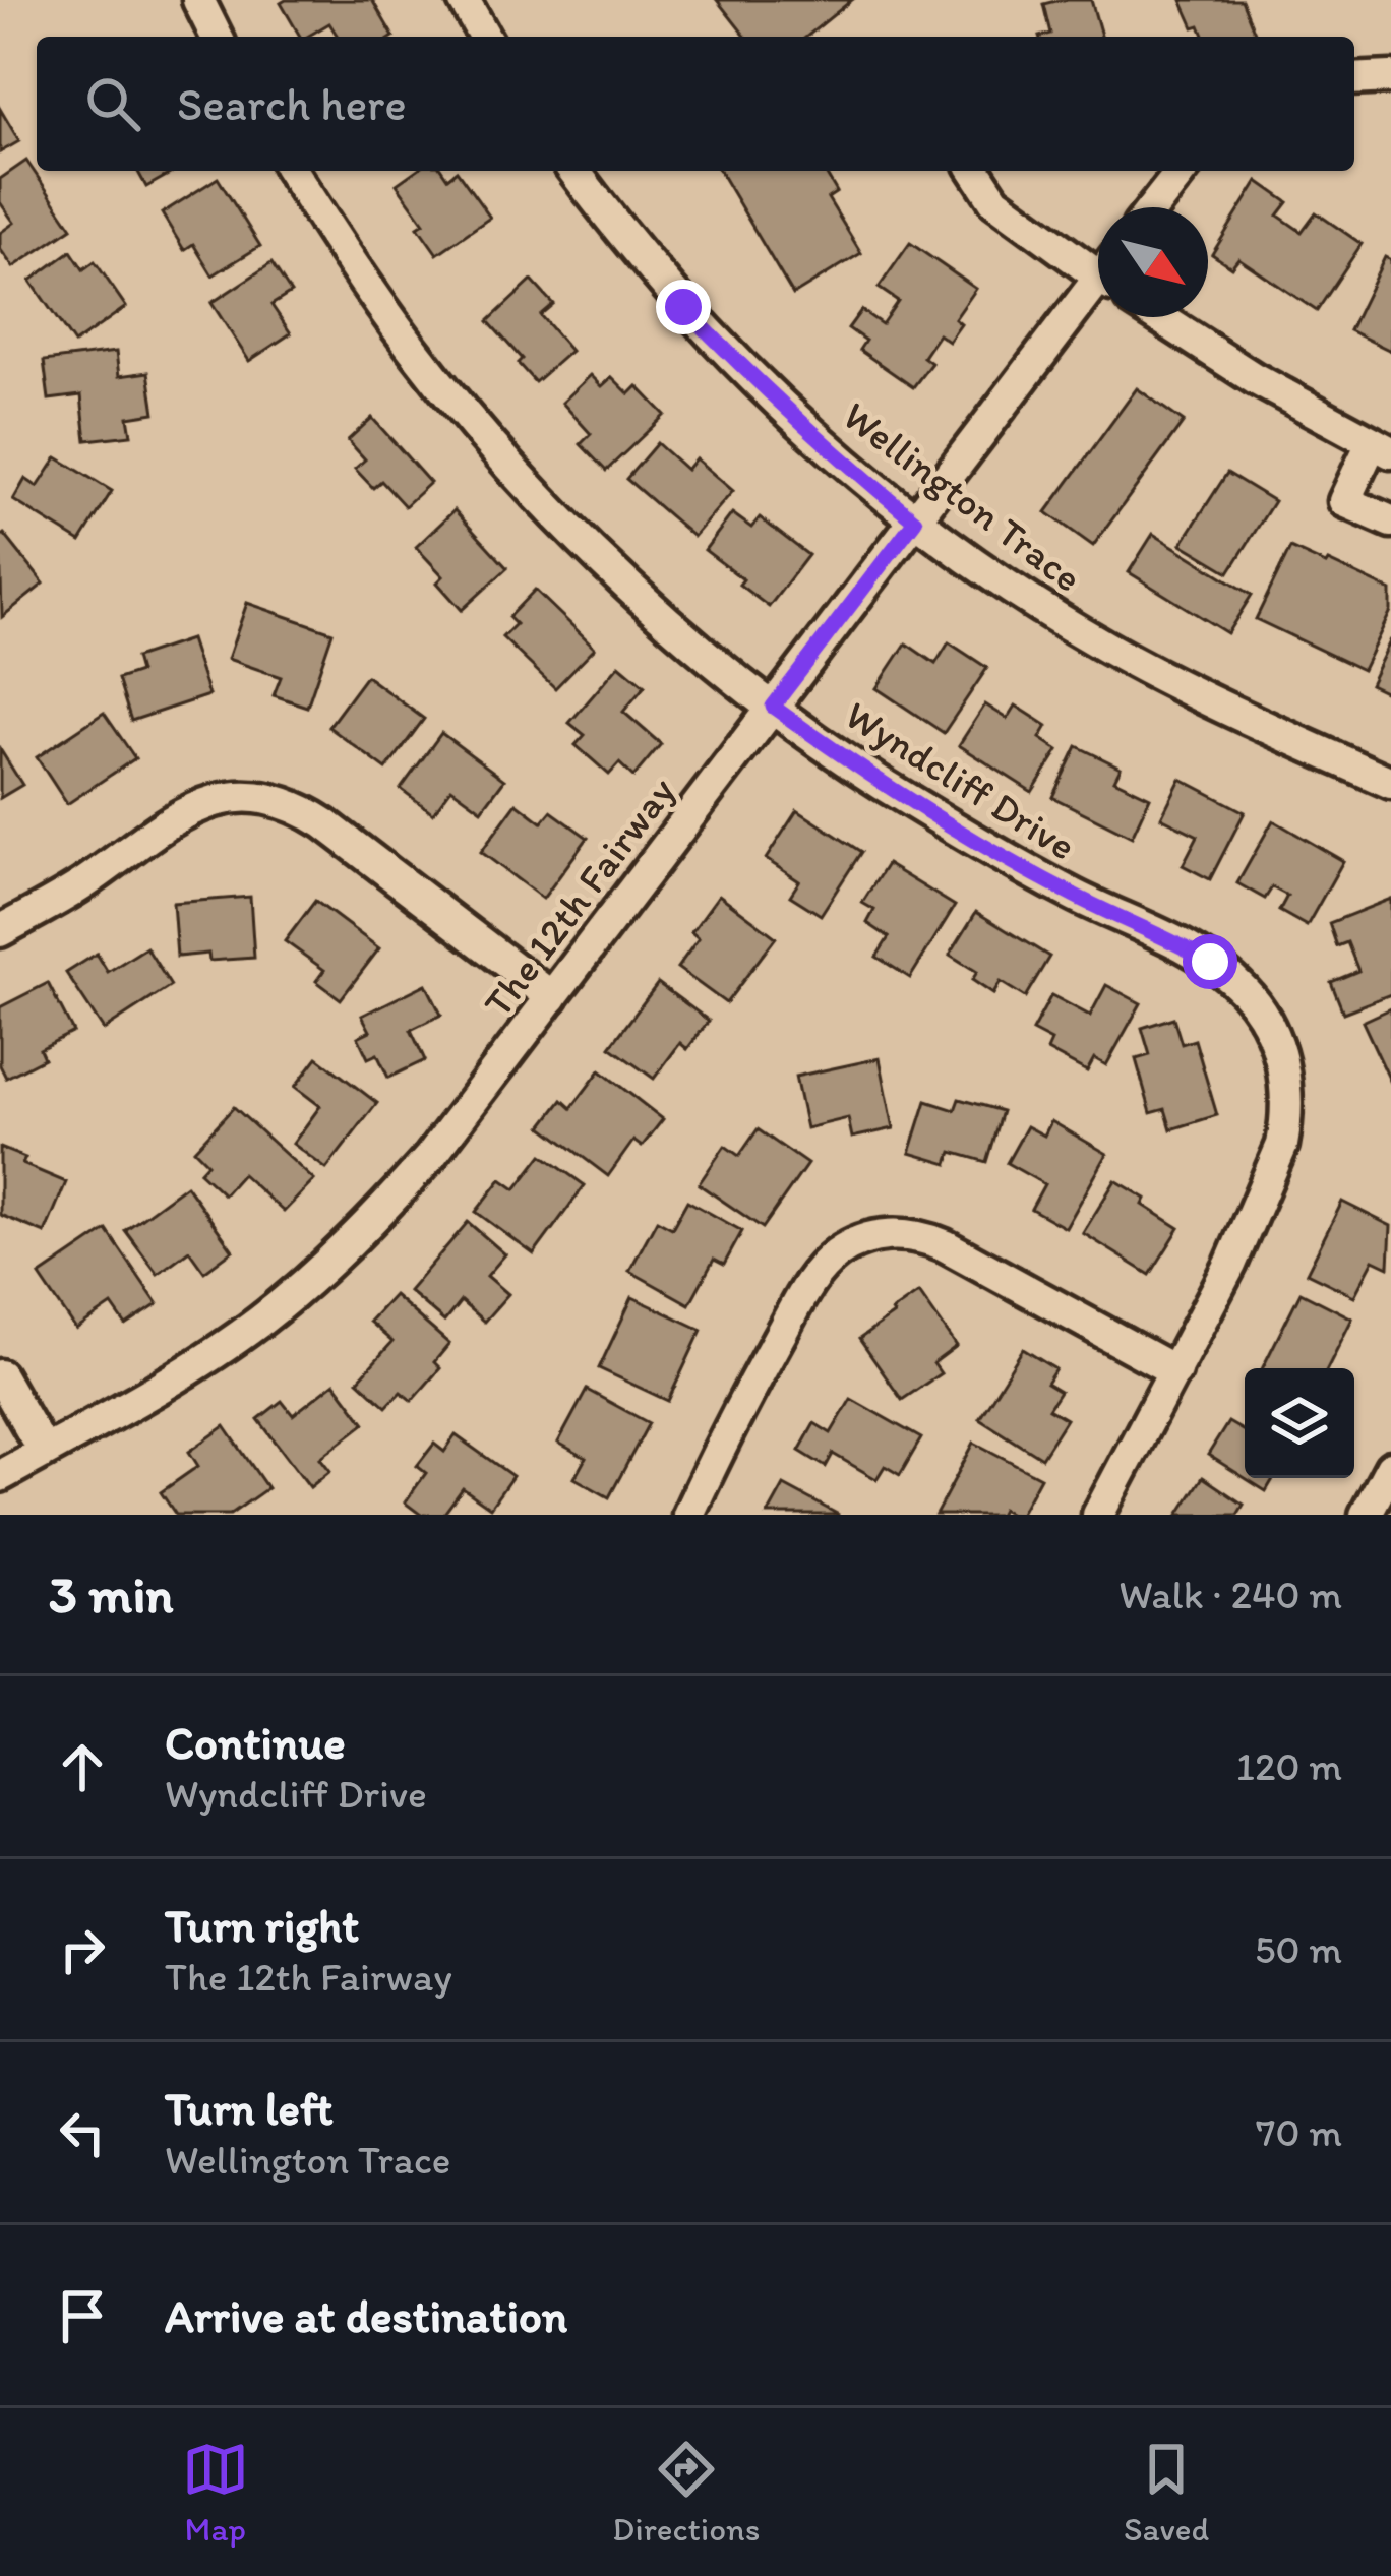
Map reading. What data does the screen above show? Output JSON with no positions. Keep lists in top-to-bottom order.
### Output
{
  "streets": {
    "street": ["Wellington Trace", "Wyndcliff Drive", "The 12th Fairway"]
  },
  "crossings": [
    ["Wellington Trace", "The 12th Fairway"],
    ["Wyndcliff Drive", "The 12th Fairway"]
  ],
  "north": "bottom right",
  "page": {
    "search": "Search here",
    "heading": ["3 min", "Walk · 240 m"],
    "list": [
      ["Continue", "Wyndcliff Drive", "120 m"],
      ["Turn right", "The 12th Fairway", "50 m"],
      ["Turn left", "Wellington Trace", "70 m"],
      "Arrive at destination"
    ],
    "nav": ["Map", "Directions", "Saved"]
  }
}
